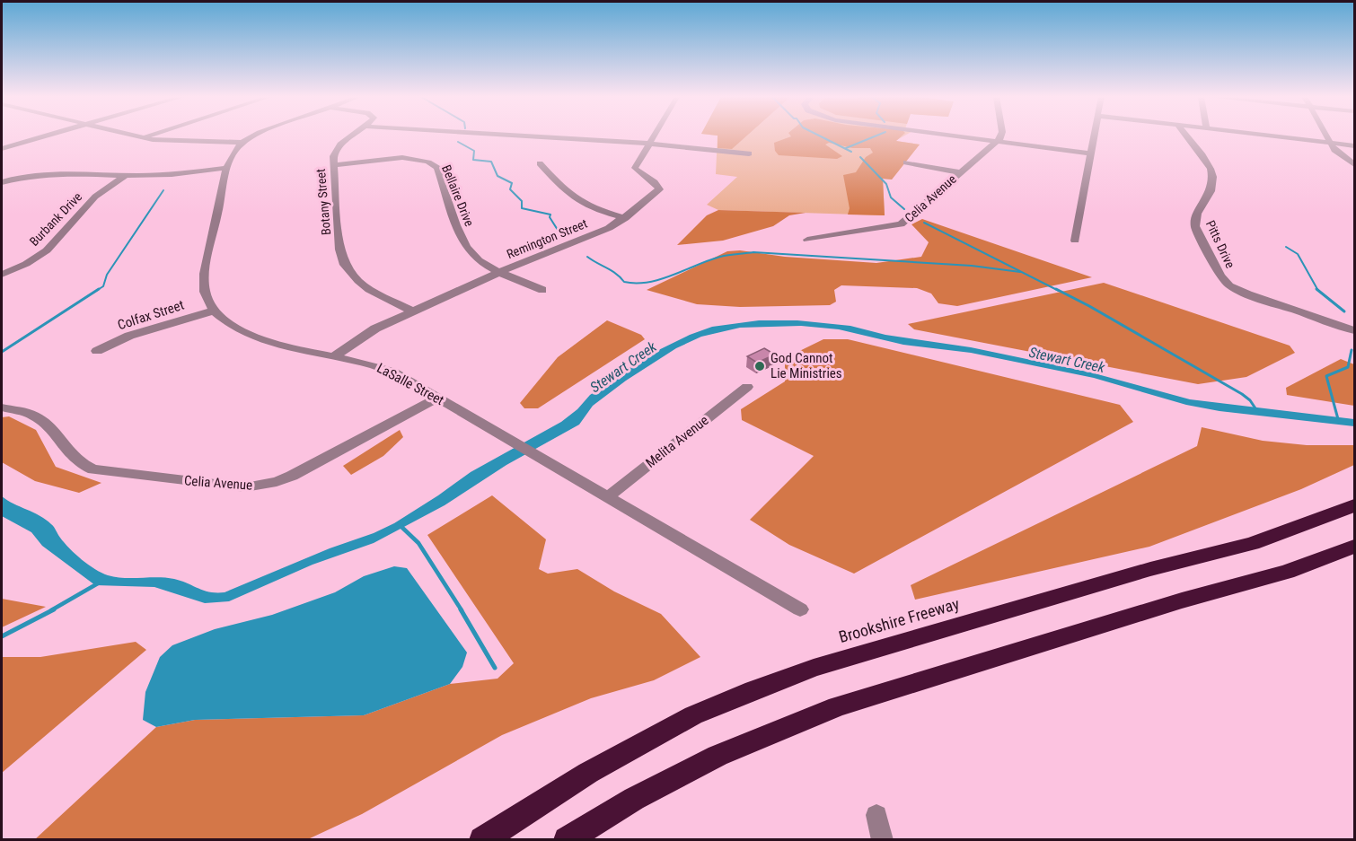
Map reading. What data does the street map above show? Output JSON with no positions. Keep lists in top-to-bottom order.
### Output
{
  "streets": {
    "highway": ["Brookshire Freeway"],
    "street": [
      "Bellaire Drive",
      "Celia Avenue",
      "Botany Street",
      "Burbank Drive",
      "Remington Street",
      "Pitts Drive",
      "Colfax Street",
      "LaSalle Street",
      "Melita Avenue"
    ]
  },
  "crossings": [
    ["Bellaire Drive", "Botany Street"],
    ["Bellaire Drive", "Remington Street"],
    ["Celia Avenue", "LaSalle Street"],
    ["Botany Street", "Remington Street"],
    ["Remington Street", "LaSalle Street"],
    ["Colfax Street", "LaSalle Street"],
    ["LaSalle Street", "Melita Avenue"]
  ],
  "water": ["Stewart Creek"],
  "places": ["God Cannot Lie Ministries"]
}
